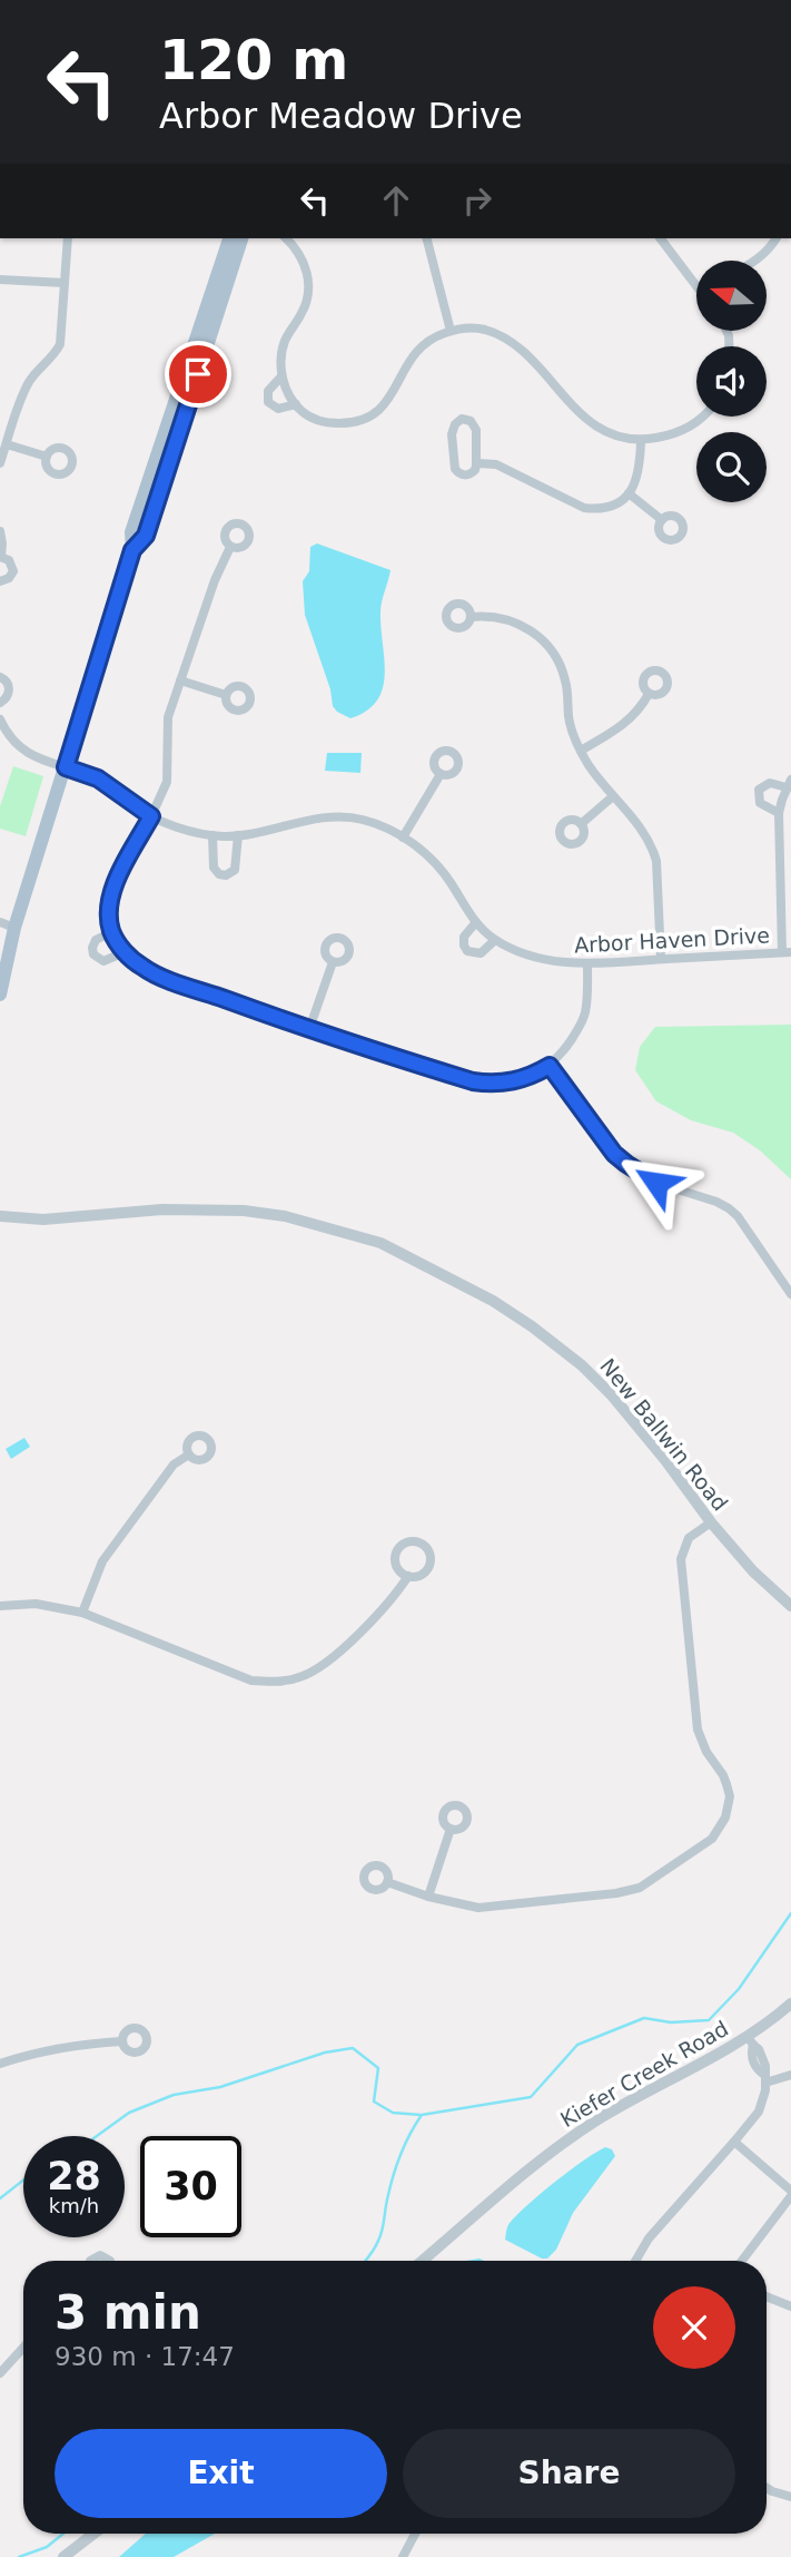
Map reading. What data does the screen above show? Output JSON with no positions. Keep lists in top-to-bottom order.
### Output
{
  "streets": {
    "street": ["Arbor Haven Drive", "New Ballwin Road", "Kiefer Creek Road"]
  },
  "north": "left",
  "page": {
    "turn": ["120 m", "Arbor Meadow Drive"],
    "speed": "28 km/h",
    "limit": "30",
    "heading": ["3 min", "930 m · 17:47"],
    "buttons": ["Exit", "Share"]
  }
}
